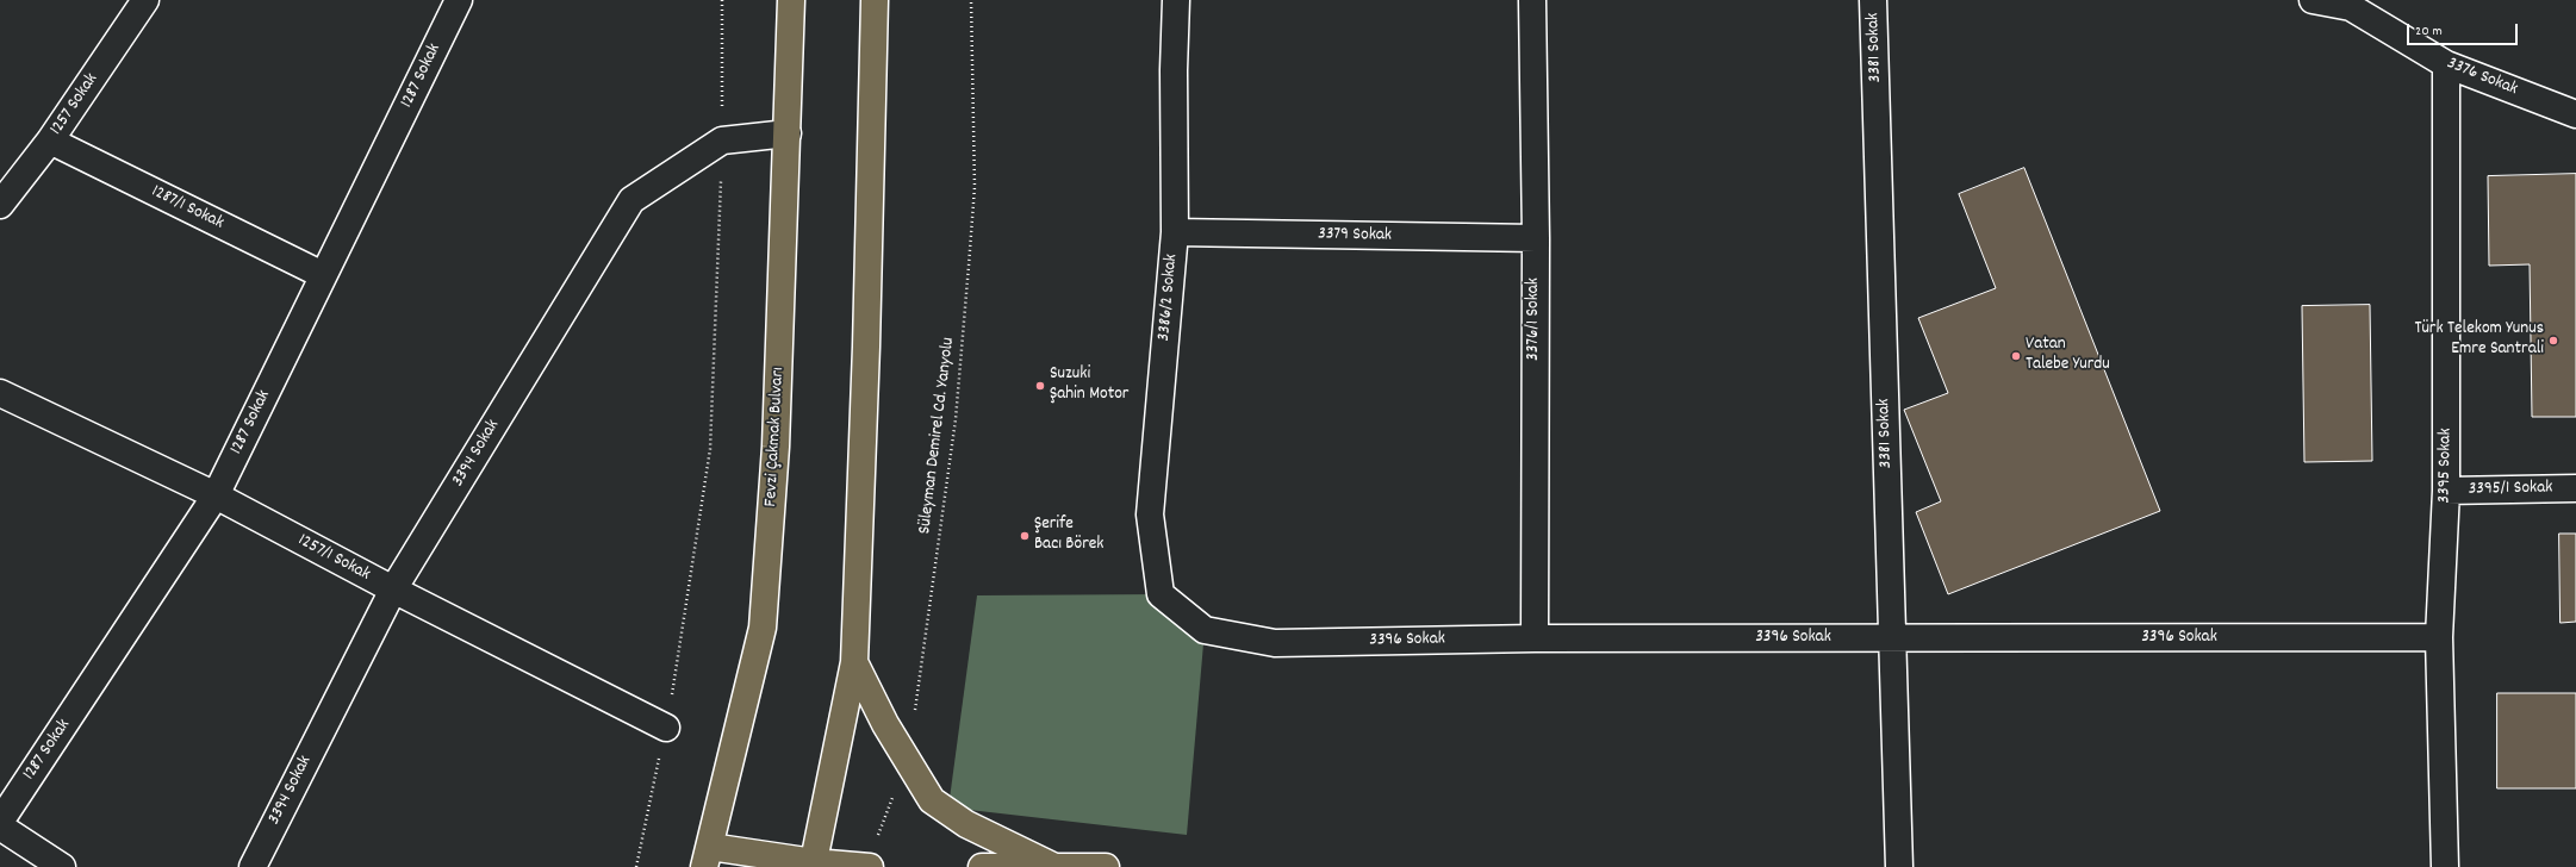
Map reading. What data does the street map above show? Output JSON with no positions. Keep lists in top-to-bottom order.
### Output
{
  "streets": {
    "main road": ["Fevzi Çakmak Bulvarı"],
    "street": [
      "3381 Sokak",
      "1287 Sokak",
      "3376 Sokak",
      "1257 Sokak",
      "1287/1 Sokak",
      "3379 Sokak",
      "3386/2 Sokak",
      "3376/1 Sokak",
      "3394 Sokak",
      "3395 Sokak",
      "3395/1 Sokak",
      "1257/1 Sokak",
      "3396 Sokak"
    ],
    "path": ["Süleyman Demirel Cd. Yanyolu"]
  },
  "crossings": [
    ["3381 Sokak", "3396 Sokak"],
    ["1287 Sokak", "1287/1 Sokak"],
    ["1287 Sokak", "1257/1 Sokak"],
    ["3376 Sokak", "3395 Sokak"],
    ["1257 Sokak", "1287/1 Sokak"],
    ["3379 Sokak", "3386/2 Sokak"],
    ["3379 Sokak", "3376/1 Sokak"],
    ["3386/2 Sokak", "3396 Sokak"],
    ["3376/1 Sokak", "3396 Sokak"],
    ["Fevzi Çakmak Bulvarı", "3394 Sokak"],
    ["3394 Sokak", "1257/1 Sokak"],
    ["3395 Sokak", "3395/1 Sokak"],
    ["3395 Sokak", "3396 Sokak"]
  ],
  "places": [
    "Türk Telekom Yunus Emre Santrali",
    "Vatan Talebe Yurdu",
    "Suzuki Şahin Motor",
    "Şerife Bacı Börek"
  ],
  "scale_bar": "20 m"
}
